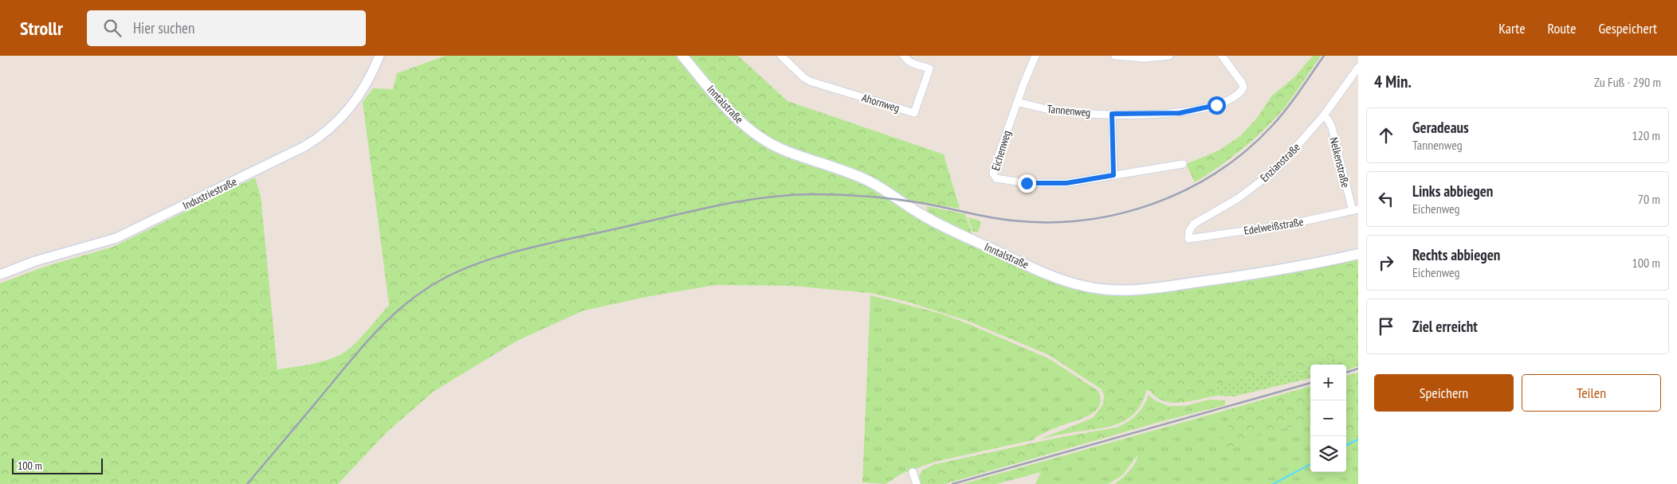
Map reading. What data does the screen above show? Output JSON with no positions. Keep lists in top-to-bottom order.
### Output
{
  "streets": {
    "main road": ["Inntalstraße"],
    "street": [
      "Ahornweg",
      "Tannenweg",
      "Eichenweg",
      "Enzianstraße",
      "Nelkenstraße",
      "Industriestraße",
      "Edelweißstraße"
    ]
  },
  "crossings": [
    ["Tannenweg", "Eichenweg"],
    ["Enzianstraße", "Nelkenstraße"],
    ["Enzianstraße", "Edelweißstraße"],
    ["Nelkenstraße", "Edelweißstraße"]
  ],
  "scale_bar": "100 m",
  "page": {
    "header": "Strollr",
    "search": "Hier suchen",
    "nav": ["Karte", "Route", "Gespeichert"],
    "heading": ["4 Min.", "Zu Fuß · 290 m"],
    "list": [
      ["Geradeaus", "Tannenweg", "120 m"],
      ["Links abbiegen", "Eichenweg", "70 m"],
      ["Rechts abbiegen", "Eichenweg", "100 m"],
      "Ziel erreicht"
    ],
    "buttons": ["Speichern", "Teilen"],
    "map_buttons": ["+", "−"],
    "scale": "100 m"
  }
}
